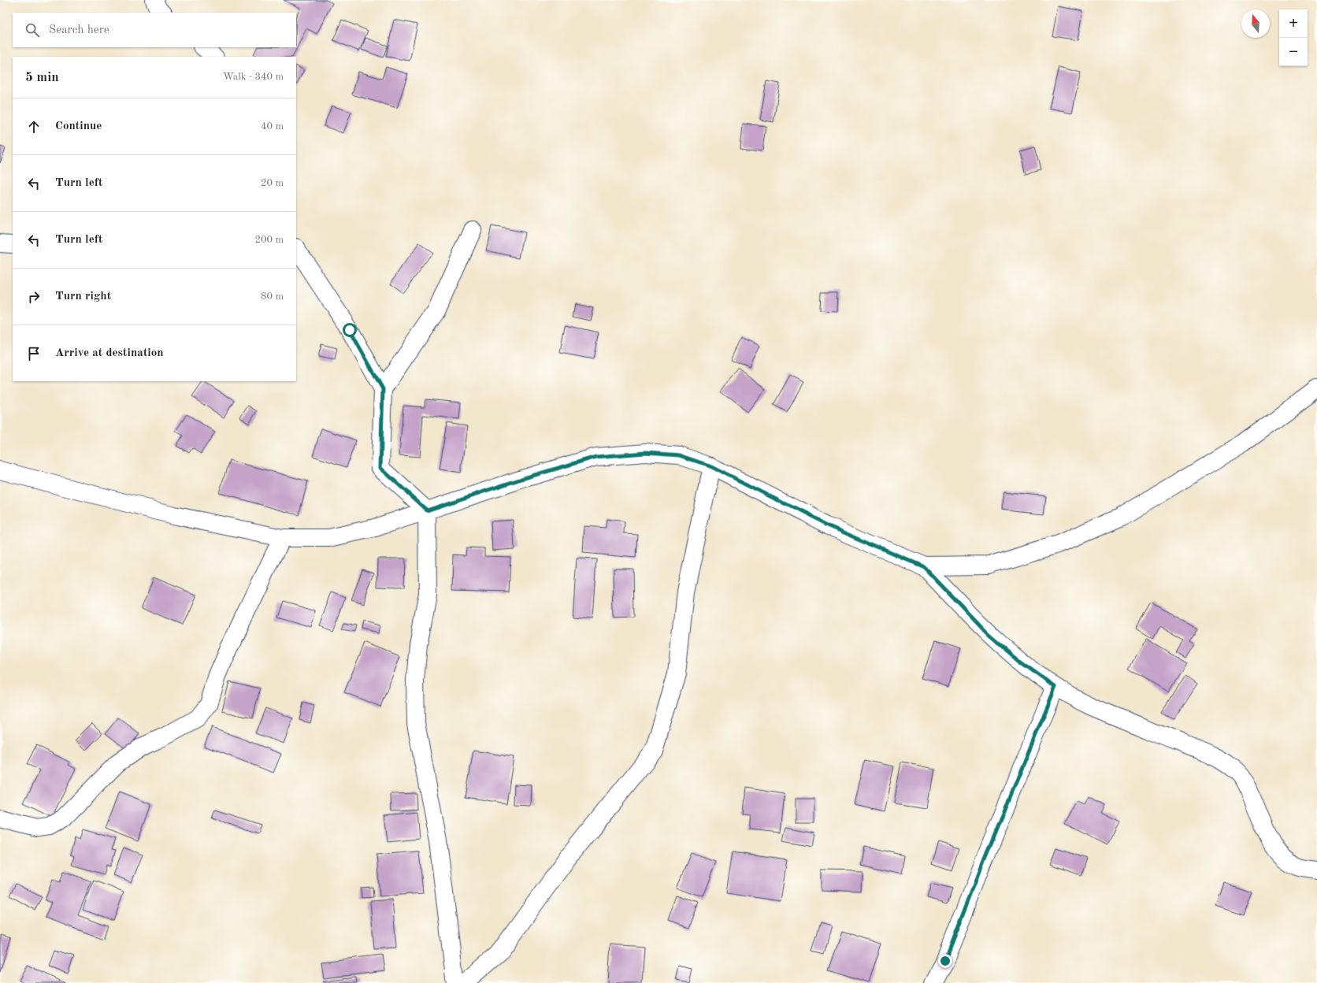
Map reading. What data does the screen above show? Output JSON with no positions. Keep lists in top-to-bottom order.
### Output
{
  "north": "top",
  "page": {
    "map_buttons": ["+", "−"],
    "search": "Search here",
    "heading": ["5 min", "Walk · 340 m"],
    "list": [
      ["Continue", "40 m"],
      ["Turn left", "20 m"],
      ["Turn left", "200 m"],
      ["Turn right", "80 m"],
      "Arrive at destination"
    ]
  }
}
